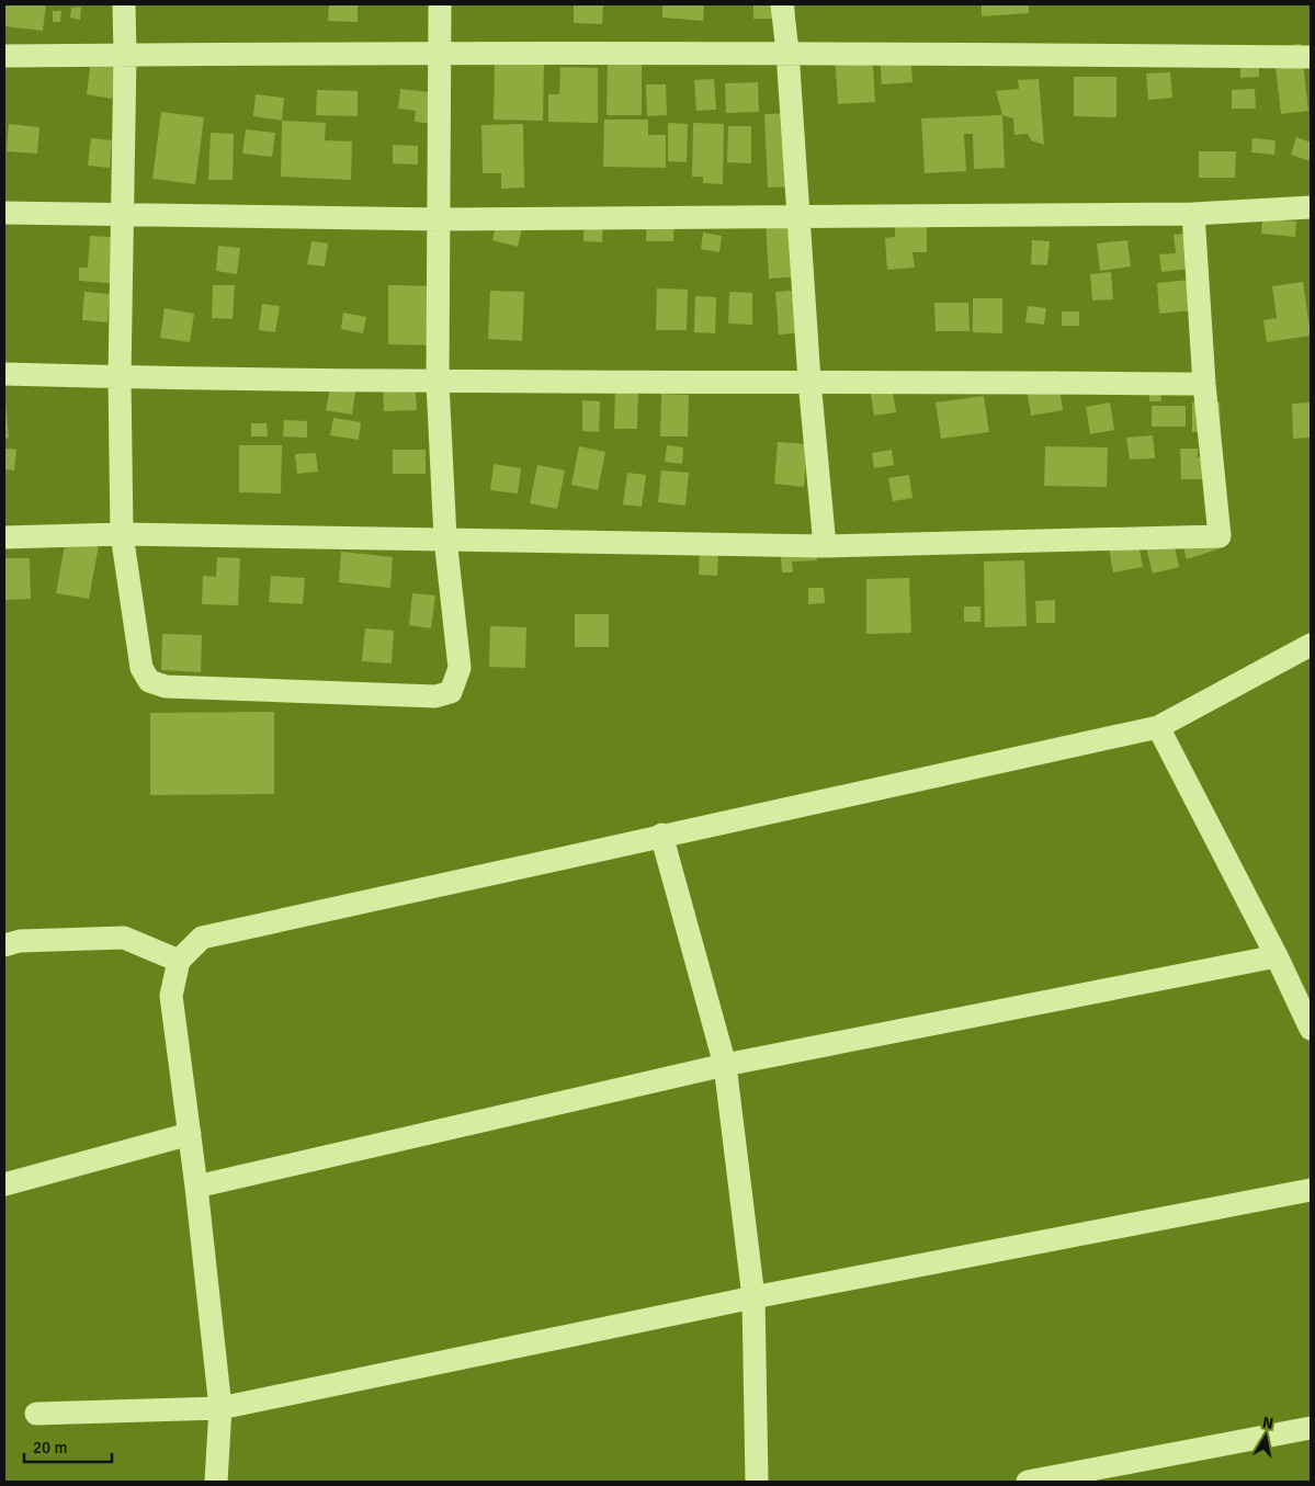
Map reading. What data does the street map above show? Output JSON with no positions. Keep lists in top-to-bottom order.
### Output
{
  "scale_bar": "20 m",
  "north": "top"
}
